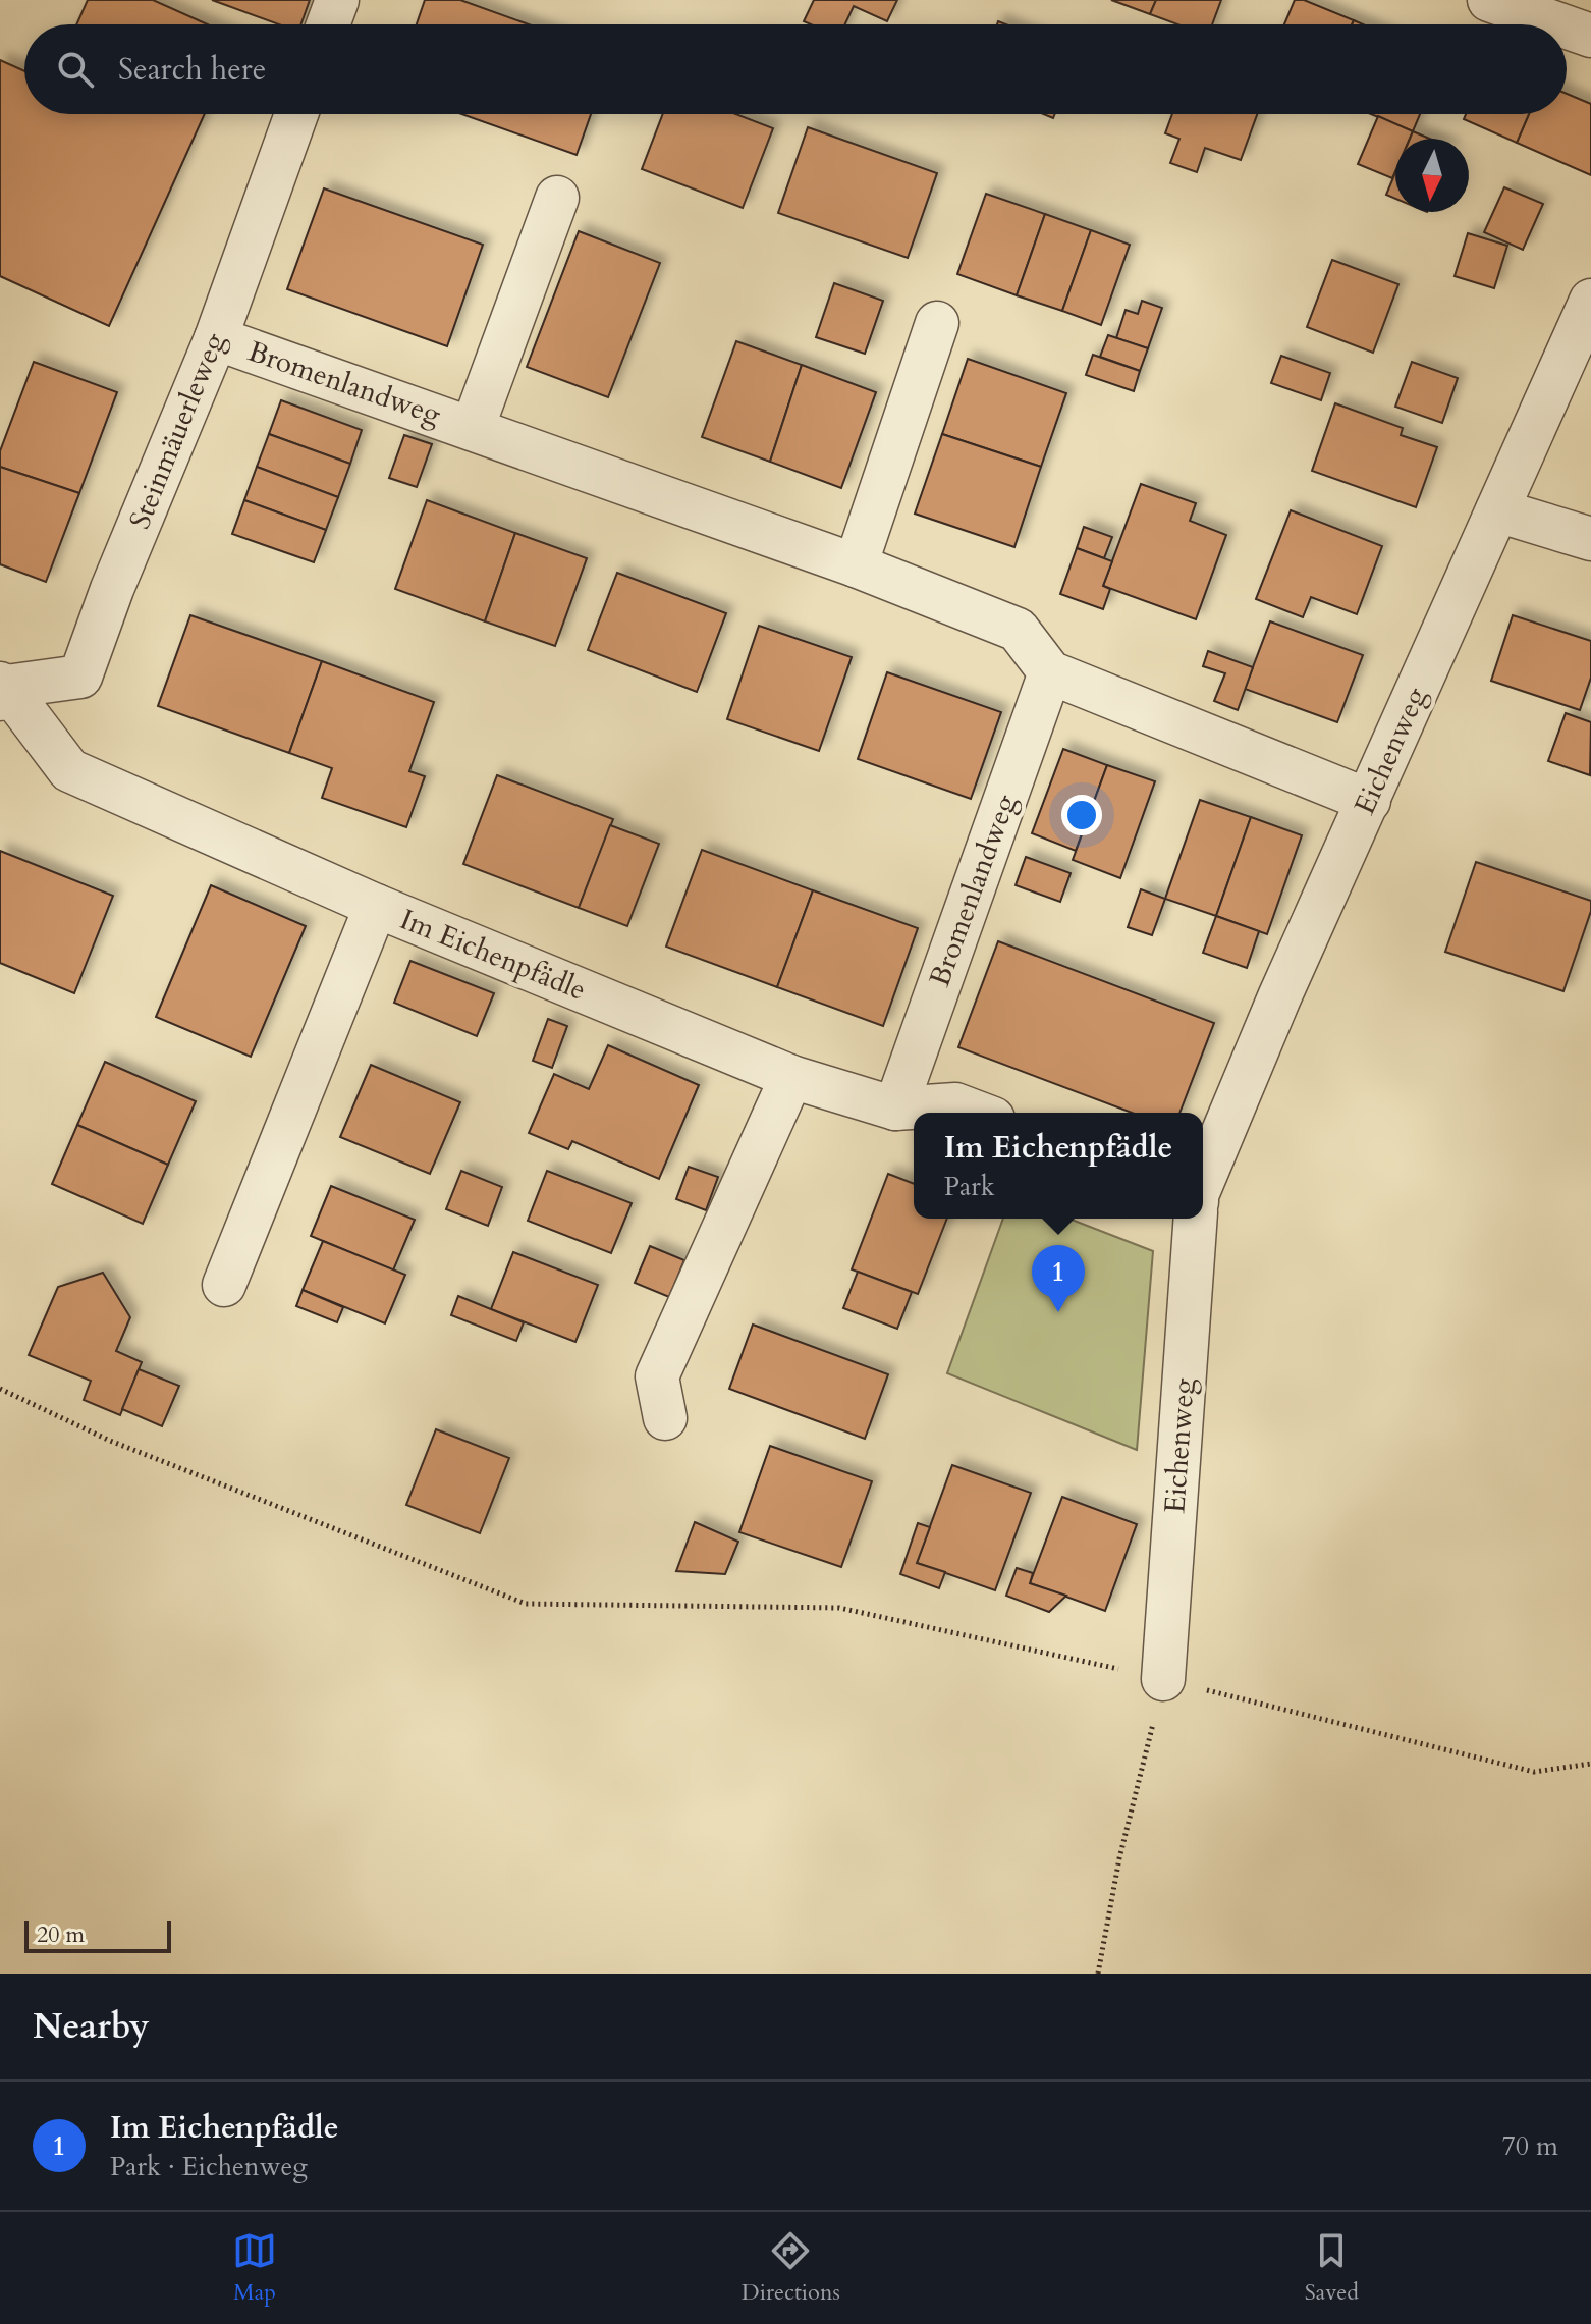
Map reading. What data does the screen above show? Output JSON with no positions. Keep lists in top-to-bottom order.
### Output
{
  "streets": {
    "street": [
      "Bromenlandweg",
      "Steinmäuerleweg",
      "Eichenweg",
      "Im Eichenpfädle"
    ]
  },
  "crossings": [
    ["Bromenlandweg", "Steinmäuerleweg"],
    ["Bromenlandweg", "Im Eichenpfädle"],
    ["Steinmäuerleweg", "Im Eichenpfädle"]
  ],
  "scale_bar": "20 m",
  "north": "bottom",
  "page": {
    "search": "Search here",
    "popup": ["Im Eichenpfädle", "Park"],
    "pins": "1",
    "scale": "20 m",
    "heading": "Nearby",
    "list": [
      {
        "mark": "1",
        "name": "Im Eichenpfädle",
        "note": "Park · Eichenweg",
        "value": "70 m"
      }
    ],
    "nav": ["Map", "Directions", "Saved"]
  }
}
